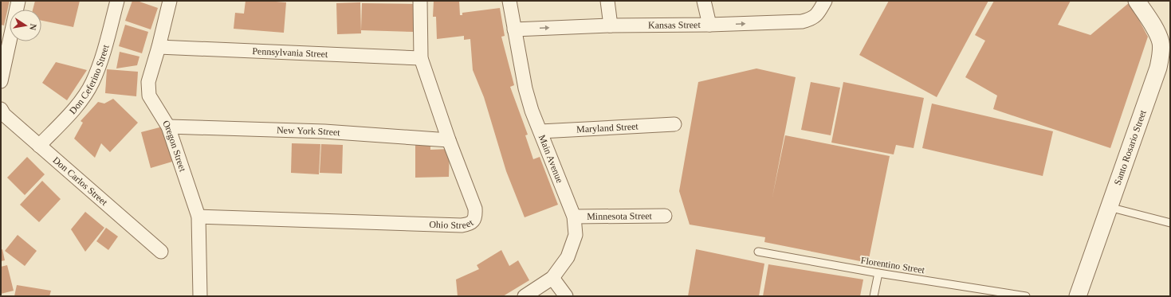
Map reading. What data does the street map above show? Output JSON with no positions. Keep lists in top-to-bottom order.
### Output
{
  "streets": {
    "street": [
      "Kansas Street",
      "Pennsylvania Street",
      "Don Ceferino Street",
      "Maryland Street",
      "New York Street",
      "Oregon Street",
      "Santo Rosario Street",
      "Main Avenue",
      "Don Carlos Street",
      "Minnesota Street",
      "Ohio Street"
    ],
    "lane": ["Florentino Street"]
  },
  "crossings": [
    ["Kansas Street", "Main Avenue"],
    ["Pennsylvania Street", "Oregon Street"],
    ["Pennsylvania Street", "Ohio Street"],
    ["Don Ceferino Street", "Don Carlos Street"],
    ["Maryland Street", "Main Avenue"],
    ["New York Street", "Oregon Street"],
    ["New York Street", "Ohio Street"],
    ["Oregon Street", "Ohio Street"],
    ["Main Avenue", "Minnesota Street"]
  ],
  "one_way": ["Kansas Street"],
  "north": "right"
}
